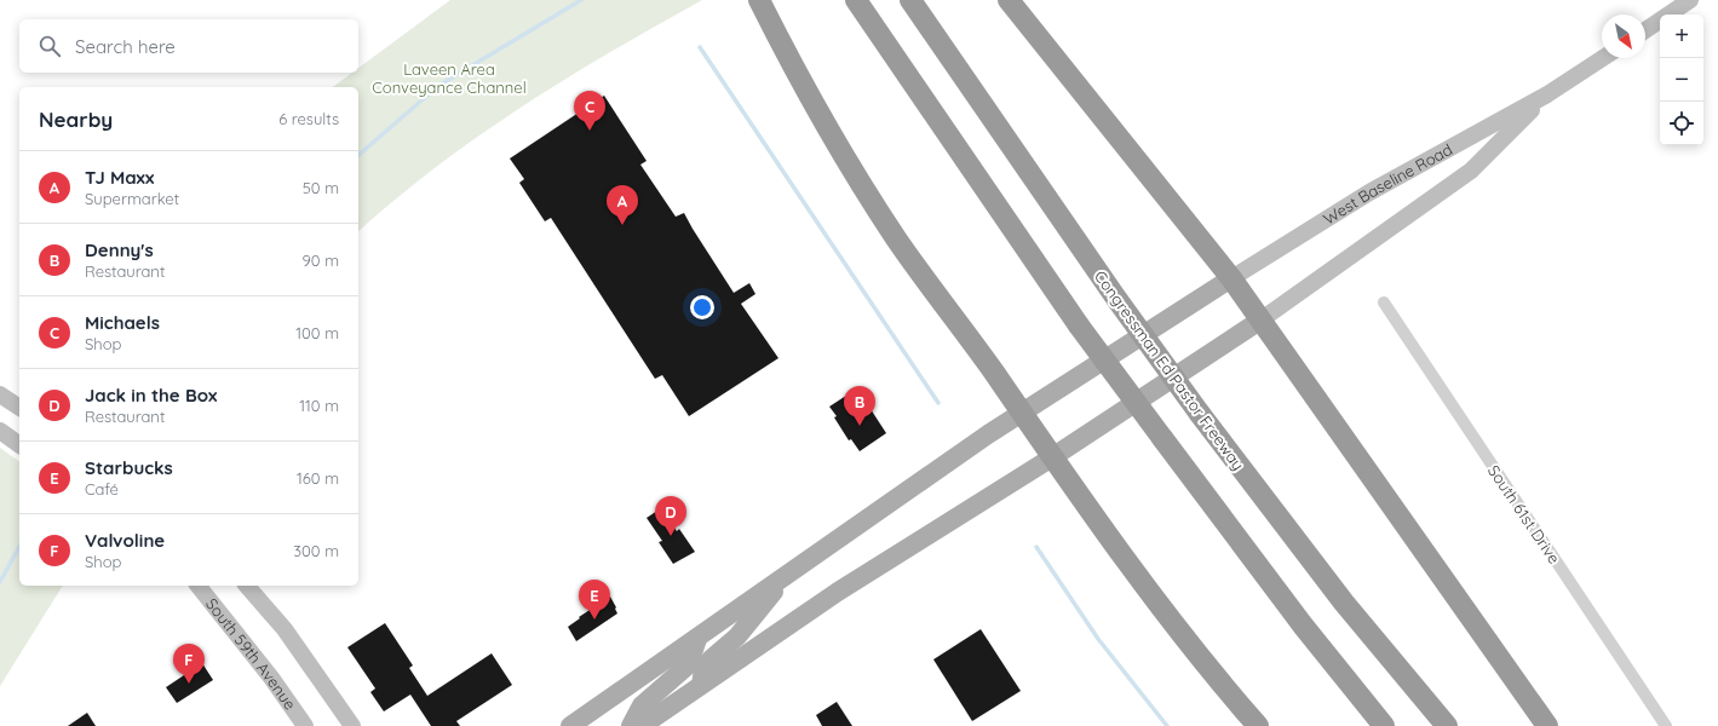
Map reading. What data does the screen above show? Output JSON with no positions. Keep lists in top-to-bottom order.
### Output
{
  "streets": {
    "highway": ["Congressman Ed Pastor Freeway"],
    "main road": ["West Baseline Road", "South 59th Avenue"],
    "street": ["South 61st Drive"]
  },
  "parks": ["Laveen Area Conveyance Channel"],
  "north": "bottom right",
  "page": {
    "map_buttons": ["+", "−"],
    "search": "Search here",
    "heading": ["Nearby", "6 results"],
    "pins": [
      "C",
      "A",
      "B",
      "D",
      "E",
      "F"
    ],
    "list": [
      {
        "mark": "A",
        "name": "TJ Maxx",
        "note": "Supermarket",
        "value": "50 m"
      },
      {
        "mark": "B",
        "name": "Denny's",
        "note": "Restaurant",
        "value": "90 m"
      },
      {
        "mark": "C",
        "name": "Michaels",
        "note": "Shop",
        "value": "100 m"
      },
      {
        "mark": "D",
        "name": "Jack in the Box",
        "note": "Restaurant",
        "value": "110 m"
      },
      {
        "mark": "E",
        "name": "Starbucks",
        "note": "Café",
        "value": "160 m"
      },
      {
        "mark": "F",
        "name": "Valvoline",
        "note": "Shop",
        "value": "300 m"
      }
    ]
  }
}
